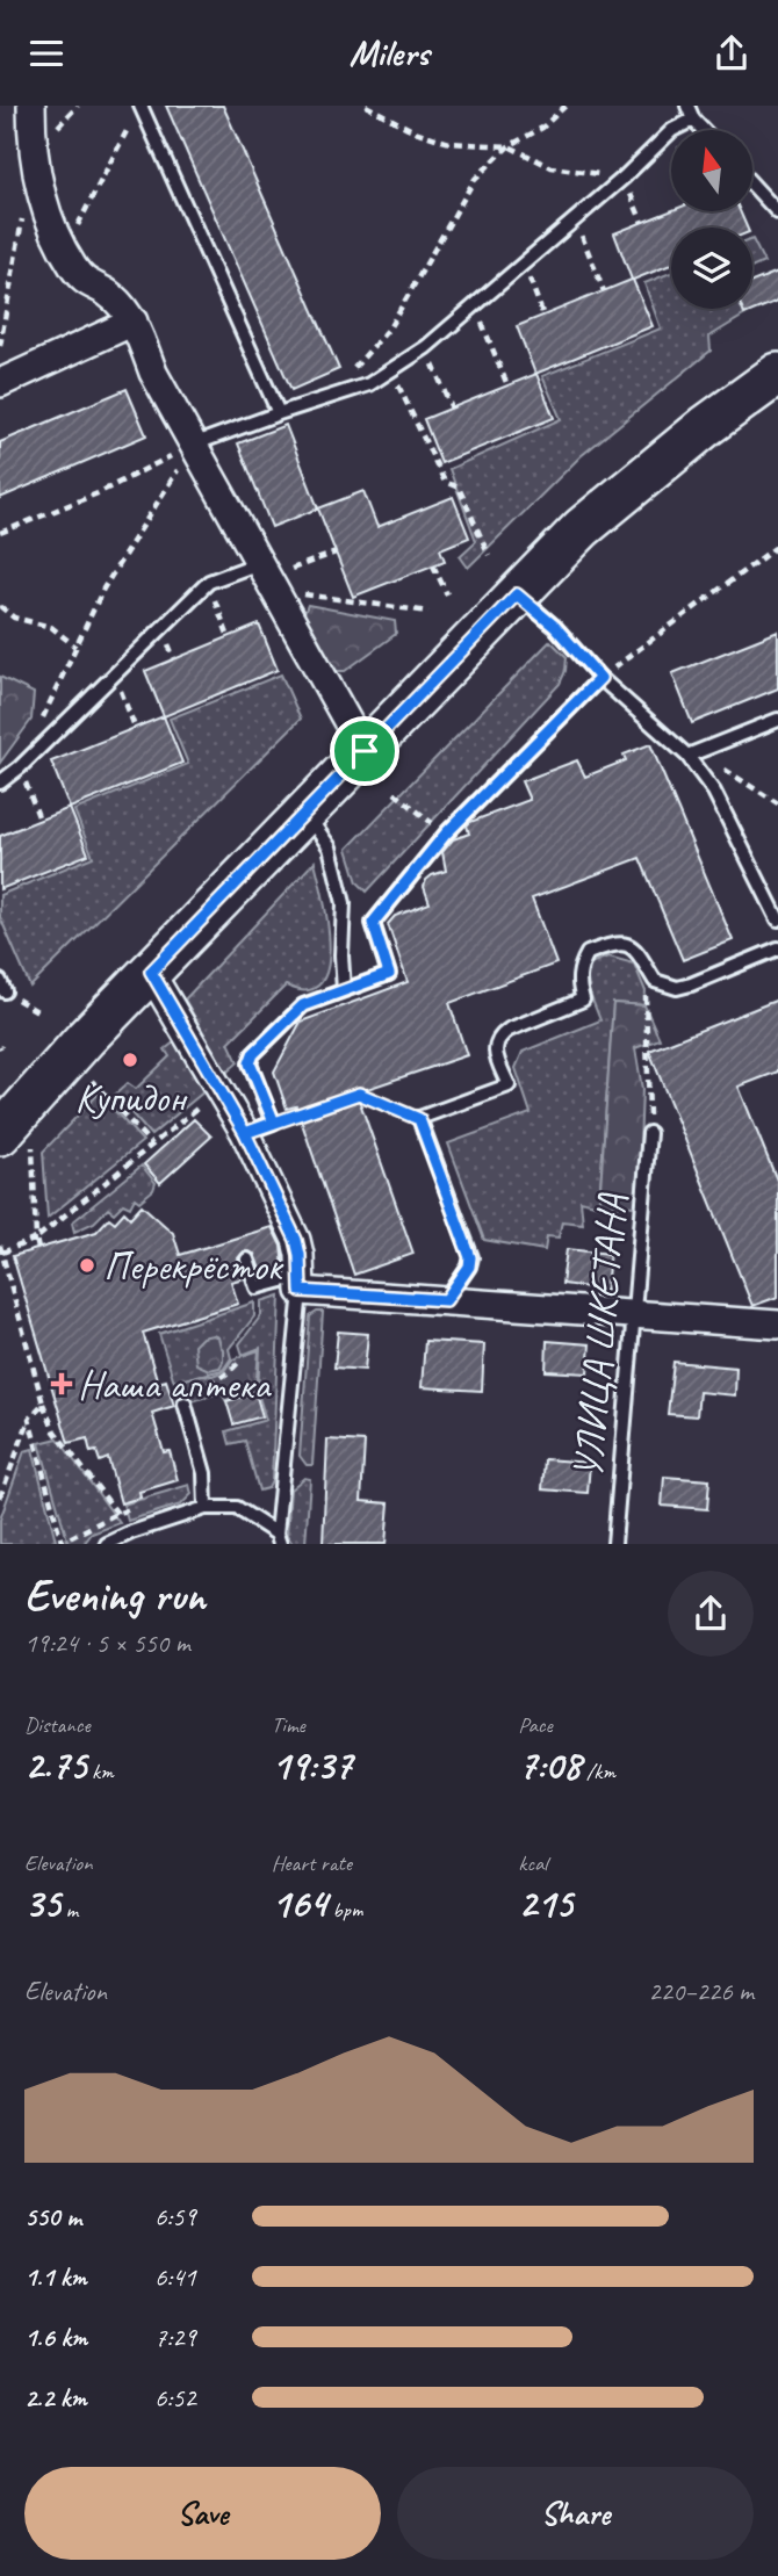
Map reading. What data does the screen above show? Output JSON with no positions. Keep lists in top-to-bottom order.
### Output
{
  "streets": {
    "lane": ["УЛИЦА ШКЕТАНА"]
  },
  "places": {
    "other": ["Купидон", "Перекрёсток"],
    "health": ["Наша аптека"]
  },
  "north": "top",
  "page": {
    "header": "Milers",
    "heading": ["Evening run", "19:24 · 5 × 550 m"],
    "stats": [
      ["Distance", "2.75 km"],
      ["Time", "19:37"],
      ["Pace", "7:08 /km"],
      ["Elevation", "35 m"],
      ["Heart rate", "164 bpm"],
      ["kcal", "215"]
    ],
    "chart": ["Elevation", "220–226 m"],
    "list": [
      {
        "name": "550 m",
        "note": "6:59"
      },
      {
        "name": "1.1 km",
        "note": "6:41"
      },
      {
        "name": "1.6 km",
        "note": "7:29"
      },
      {
        "name": "2.2 km",
        "note": "6:52"
      }
    ],
    "buttons": ["Save", "Share"]
  }
}
